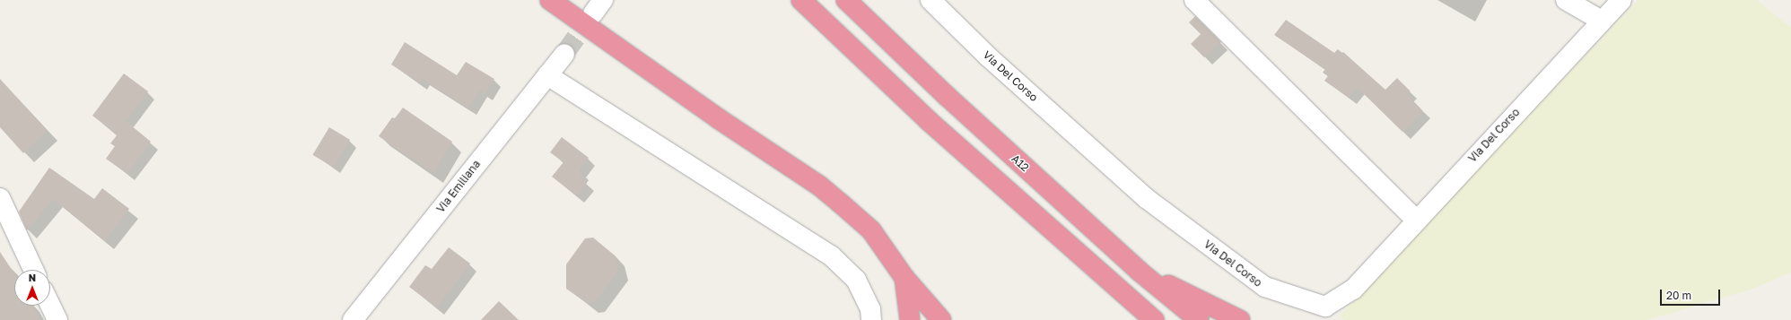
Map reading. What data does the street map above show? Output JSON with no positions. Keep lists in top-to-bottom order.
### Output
{
  "streets": {
    "highway": ["A12"],
    "street": ["Via Del Corso", "Via Emiliana"]
  },
  "scale_bar": "20 m",
  "north": "top"
}
